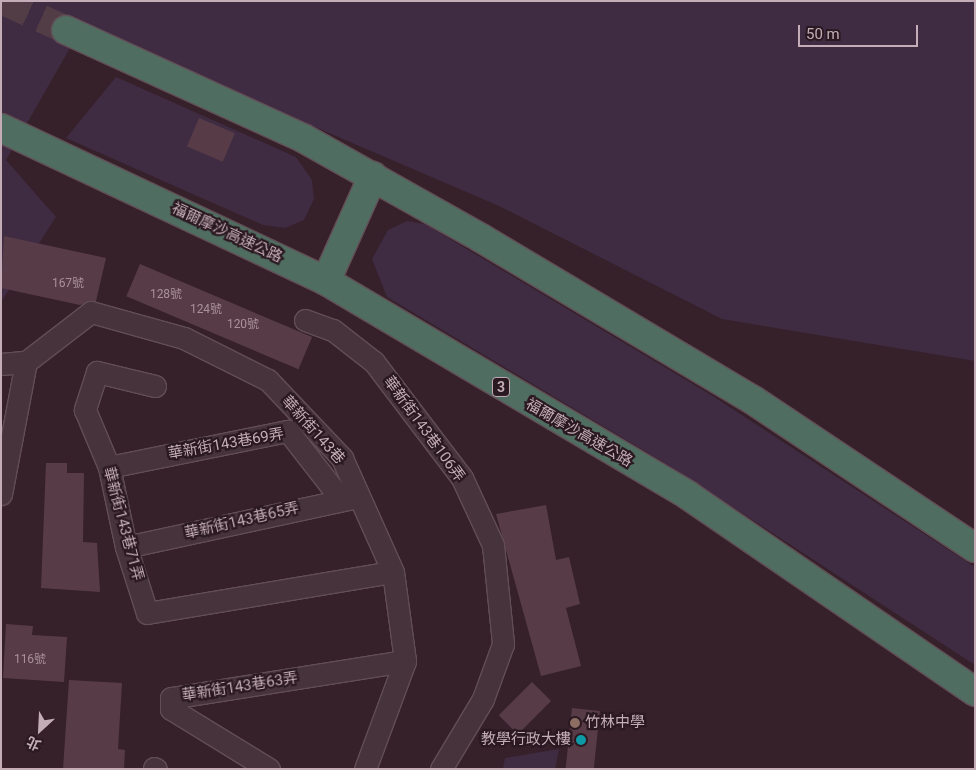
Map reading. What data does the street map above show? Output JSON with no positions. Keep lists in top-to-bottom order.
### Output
{
  "streets": {
    "highway": ["福爾摩沙高速公路", "3"],
    "street": [
      "華新街143巷106弄",
      "華新街143巷",
      "華新街143巷69弄",
      "華新街143巷65弄",
      "華新街143巷71弄",
      "華新街143巷63弄"
    ]
  },
  "crossings": [
    ["華新街143巷", "華新街143巷69弄"],
    ["華新街143巷", "華新街143巷65弄"],
    ["華新街143巷", "華新街143巷71弄"],
    ["華新街143巷", "華新街143巷63弄"],
    ["華新街143巷69弄", "華新街143巷65弄"],
    ["華新街143巷69弄", "華新街143巷71弄"],
    ["華新街143巷65弄", "華新街143巷71弄"]
  ],
  "places": ["竹林中學", "教學行政大樓"],
  "house_numbers": [
    "167號",
    "128號",
    "124號",
    "120號",
    "116號"
  ],
  "scale_bar": "50 m",
  "north": "bottom left"
}
